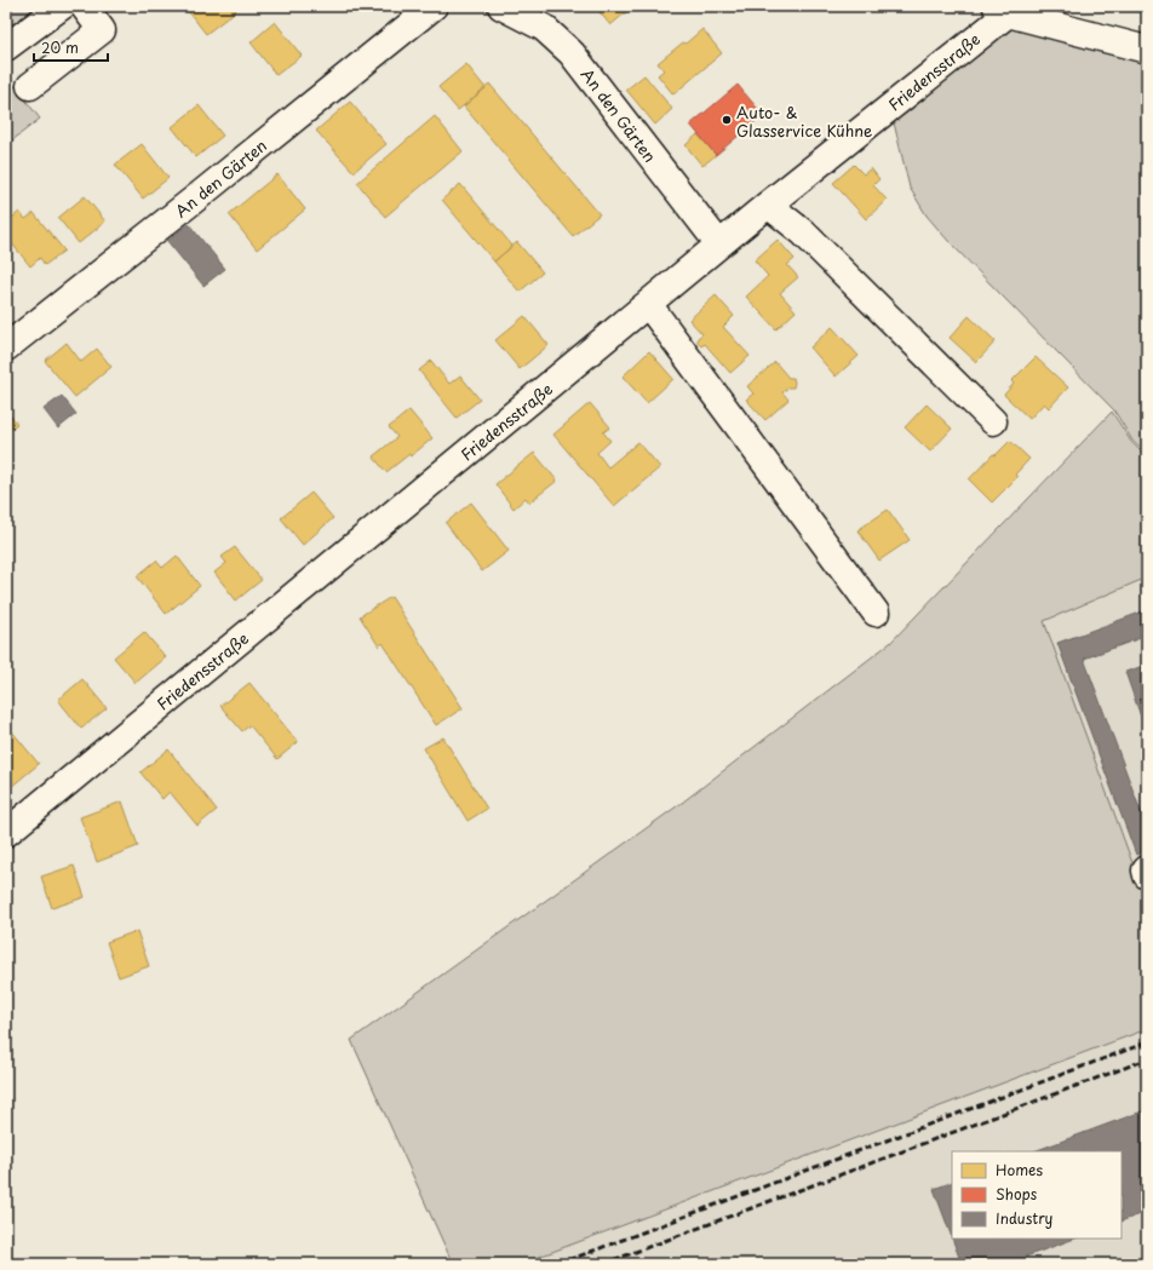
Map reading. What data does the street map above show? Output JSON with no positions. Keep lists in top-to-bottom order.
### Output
{
  "streets": {
    "street": ["Friedensstraße", "An den Gärten"]
  },
  "crossings": [
    ["Friedensstraße", "An den Gärten"]
  ],
  "places": ["Auto- & Glasservice Kühne"],
  "legend": ["Homes", "Shops", "Industry"],
  "scale_bar": "20 m"
}
